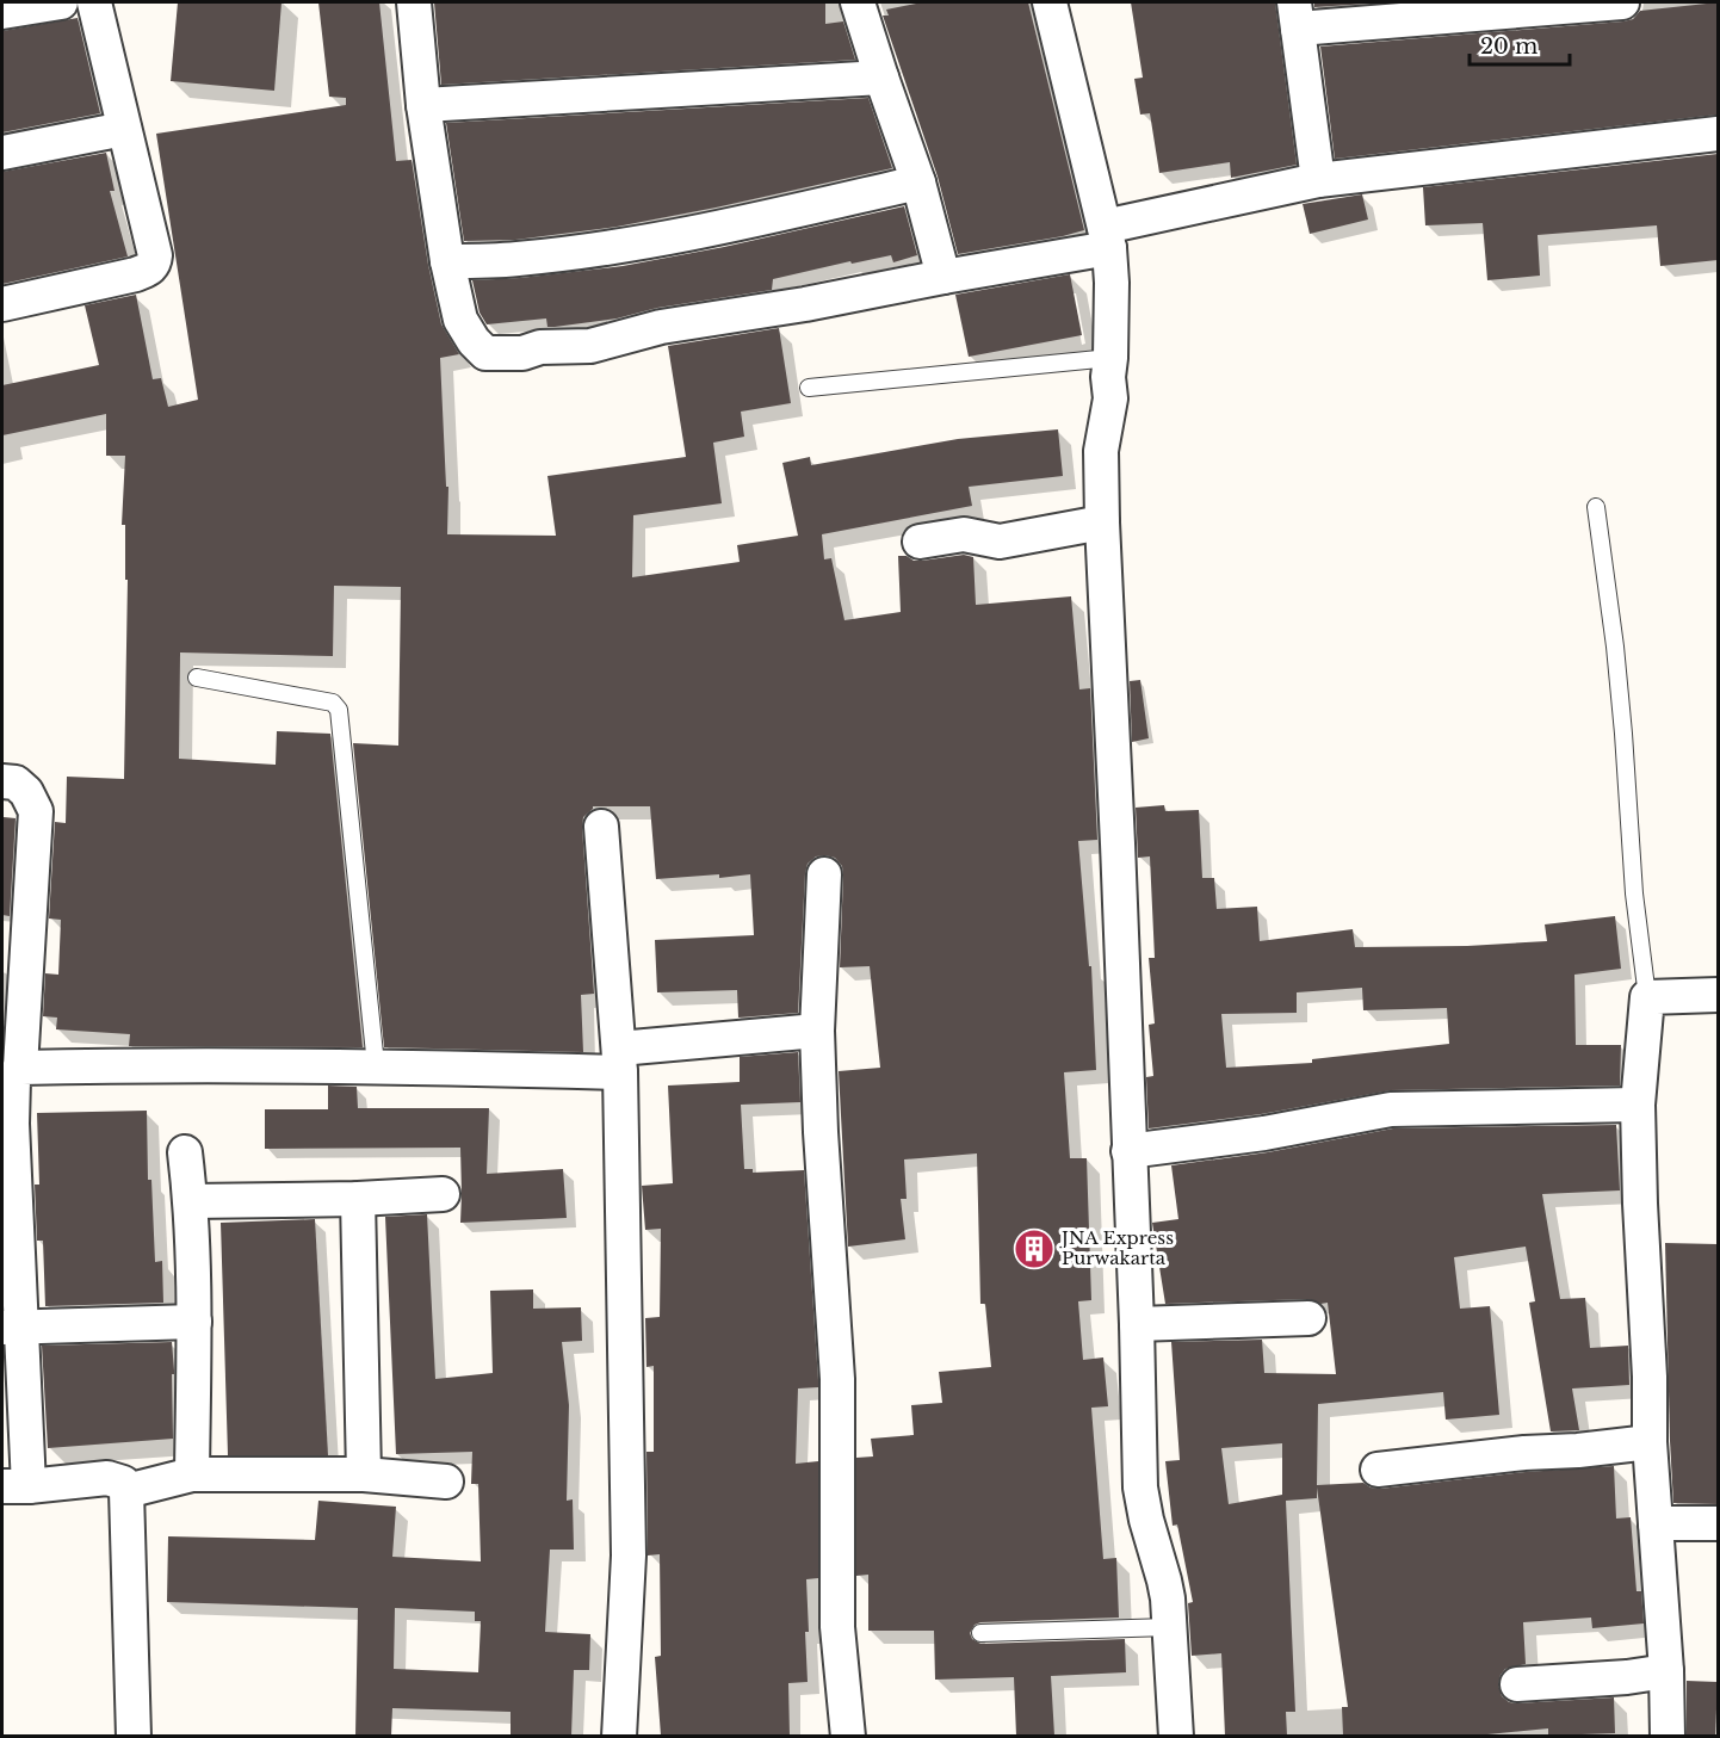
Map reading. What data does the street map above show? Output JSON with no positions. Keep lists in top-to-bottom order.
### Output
{
  "places": {
    "building": ["JNA Express Purwakarta"]
  },
  "scale_bar": "20 m"
}
